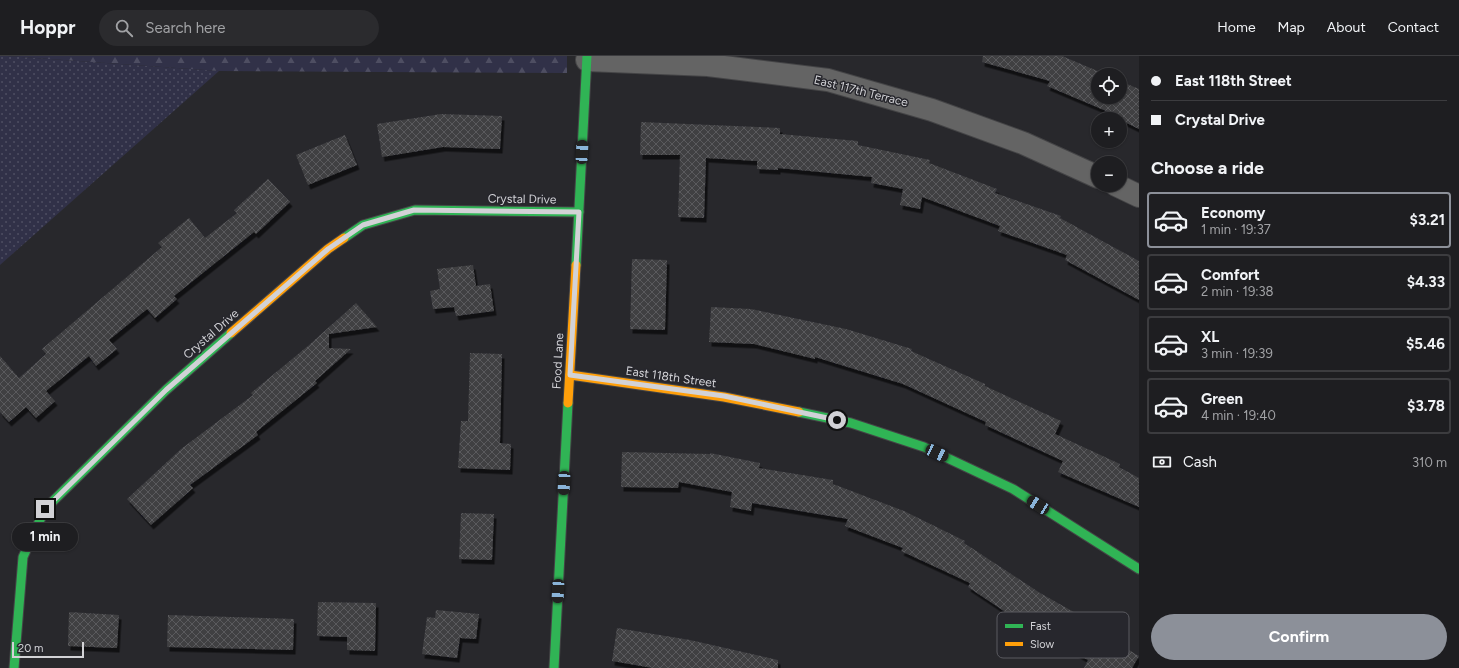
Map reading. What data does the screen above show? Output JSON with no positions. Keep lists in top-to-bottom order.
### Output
{
  "streets": {
    "street": [
      "East 117th Terrace",
      "Crystal Drive",
      "Food Lane",
      "East 118th Street"
    ]
  },
  "crossings": [
    ["East 117th Terrace", "Food Lane"],
    ["Crystal Drive", "Food Lane"],
    ["Food Lane", "East 118th Street"]
  ],
  "legend": ["Fast", "Slow"],
  "scale_bar": "20 m",
  "page": {
    "header": "Hoppr",
    "search": "Search here",
    "nav": [
      "Home",
      "Map",
      "About",
      "Contact"
    ],
    "banner": ["East 118th Street", "Crystal Drive"],
    "map_buttons": ["+", "−"],
    "heading": "Choose a ride",
    "list": [
      {
        "name": "Economy",
        "note": "1 min · 19:37",
        "value": "$3.21"
      },
      {
        "name": "Comfort",
        "note": "2 min · 19:38",
        "value": "$4.33"
      },
      {
        "name": "XL",
        "note": "3 min · 19:39",
        "value": "$5.46"
      },
      {
        "name": "Green",
        "note": "4 min · 19:40",
        "value": "$3.78"
      }
    ],
    "pay": ["Cash", "310 m"],
    "bubble": "1 min",
    "buttons": "Confirm",
    "scale": "20 m"
  }
}
